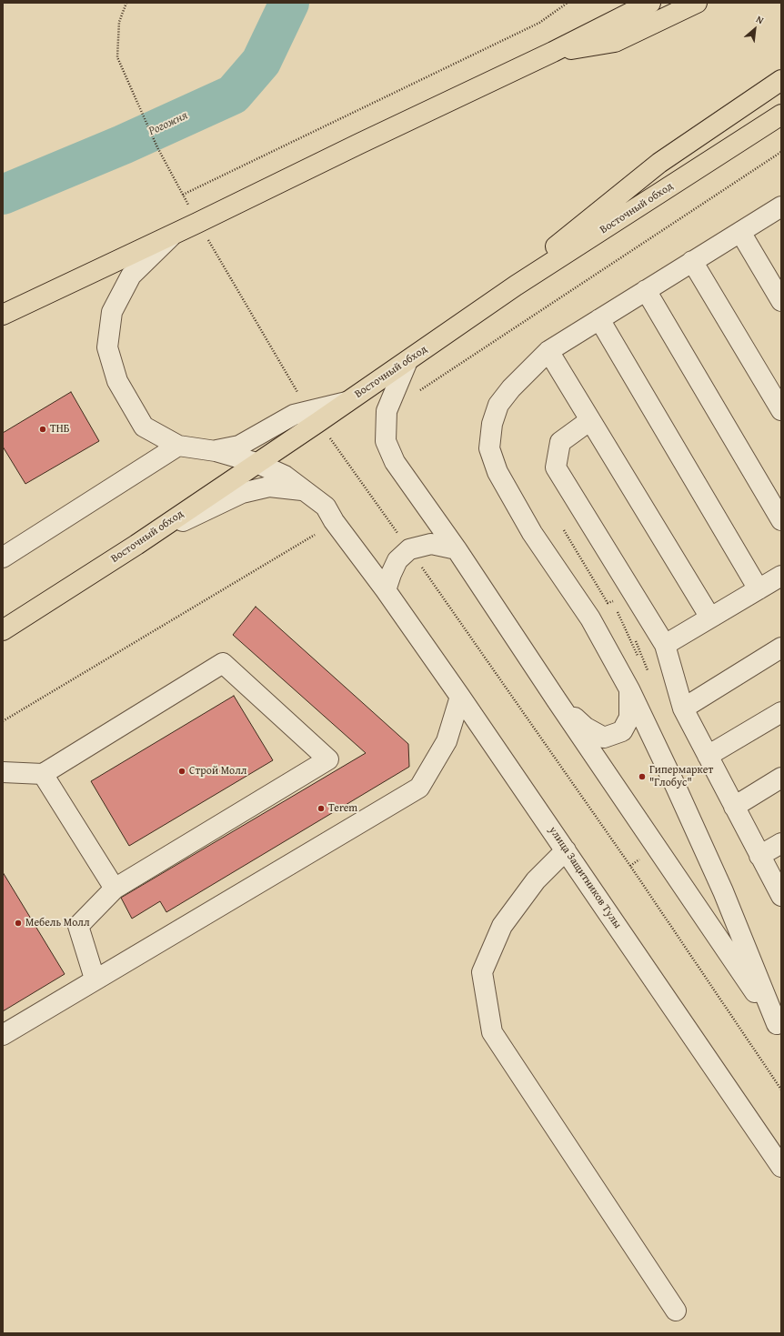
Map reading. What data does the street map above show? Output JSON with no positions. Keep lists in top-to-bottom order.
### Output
{
  "streets": {
    "main road": ["Восточный обход"],
    "street": ["улица Защитников Тулы"]
  },
  "crossings": [
    ["Восточный обход", "улица Защитников Тулы"]
  ],
  "water": ["Рогожня"],
  "places": [
    "ТНБ",
    "Строй Молл",
    "Гипермаркет \"Глобус\"",
    "Terem",
    "Мебель Молл"
  ],
  "north": "top right"
}
